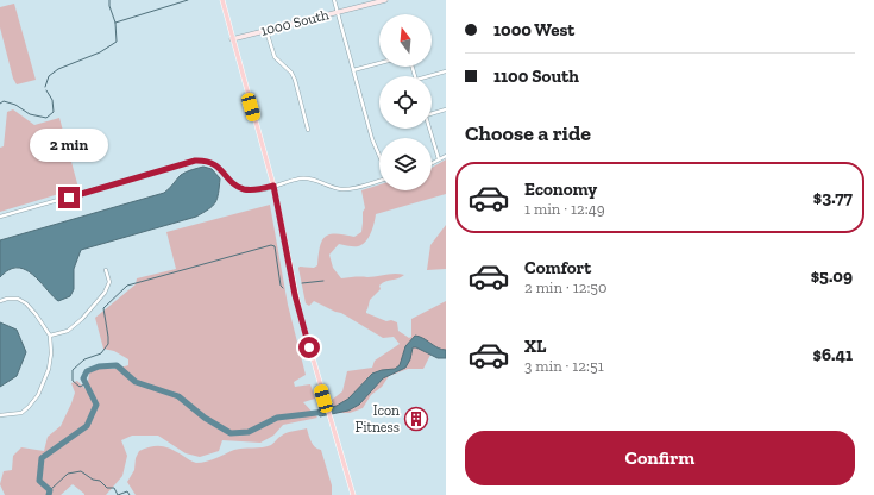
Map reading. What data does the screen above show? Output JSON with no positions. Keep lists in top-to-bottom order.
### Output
{
  "streets": {
    "street": ["1000 South"]
  },
  "places": {
    "building": ["Icon Fitness"]
  },
  "north": "top",
  "page": {
    "banner": ["1000 West", "1100 South"],
    "heading": "Choose a ride",
    "bubble": "2 min",
    "list": [
      {
        "name": "Economy",
        "note": "1 min · 12:49",
        "value": "$3.77"
      },
      {
        "name": "Comfort",
        "note": "2 min · 12:50",
        "value": "$5.09"
      },
      {
        "name": "XL",
        "note": "3 min · 12:51",
        "value": "$6.41"
      }
    ],
    "buttons": "Confirm"
  }
}
